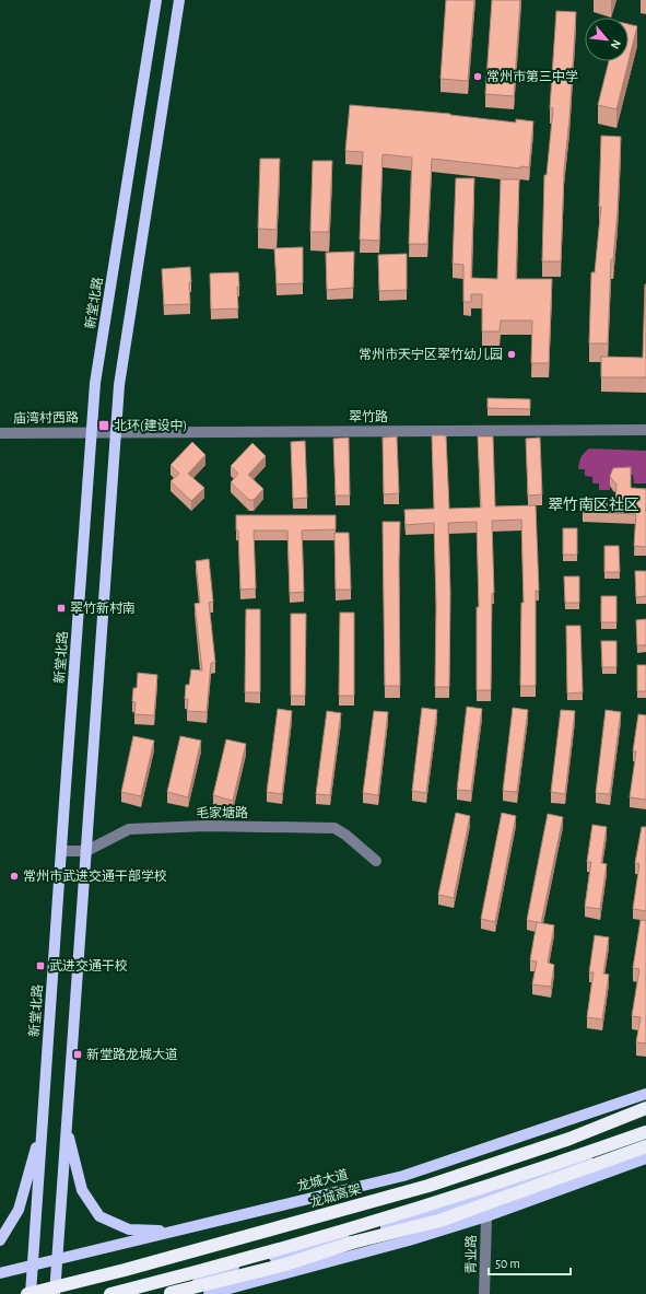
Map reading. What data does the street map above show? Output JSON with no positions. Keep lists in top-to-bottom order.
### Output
{
  "streets": {
    "highway": ["龙城高架"],
    "main road": ["新堂北路", "龙城大道"],
    "street": [
      "翠竹路",
      "庙湾村西路",
      "毛家塘路",
      "青业路"
    ]
  },
  "crossings": [
    ["新堂北路", "翠竹路"],
    ["新堂北路", "庙湾村西路"],
    ["新堂北路", "毛家塘路"],
    ["新堂北路", "龙城大道"],
    ["翠竹路", "庙湾村西路"]
  ],
  "districts": ["翠竹南区社区"],
  "places": {
    "other": ["常州市第三中学", "常州市天宁区翠竹幼儿园", "常州市武进交通干部学校"],
    "transit": [
      "北环(建设中)",
      "翠竹新村南",
      "武进交通干校",
      "新堂路龙城大道"
    ]
  },
  "scale_bar": "50 m",
  "north": "bottom right"
}
